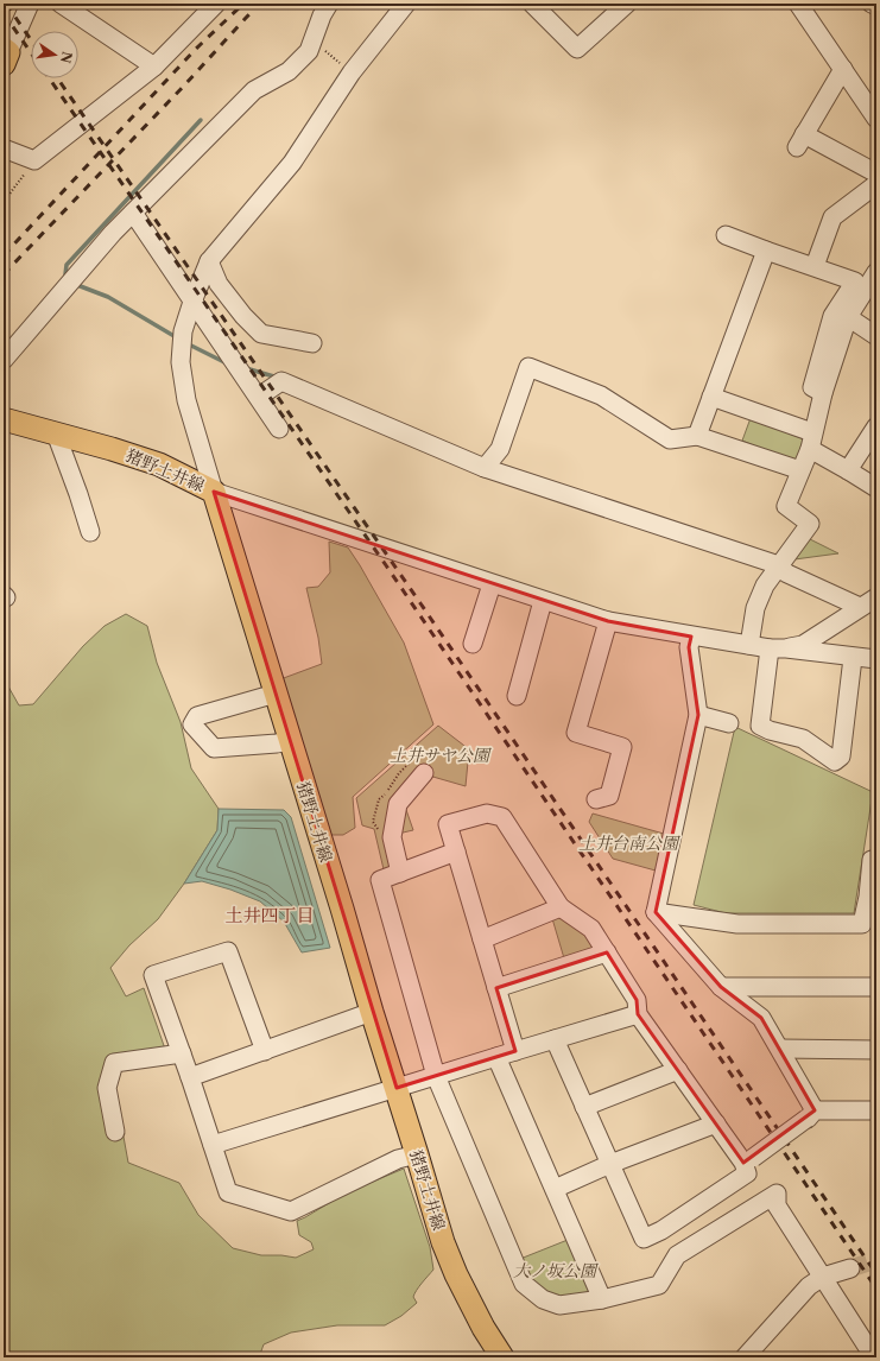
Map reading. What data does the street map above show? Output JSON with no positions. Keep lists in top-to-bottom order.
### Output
{
  "streets": {
    "main road": ["猪野土井線"]
  },
  "districts": ["土井四丁目"],
  "parks": ["土井サヤ公園", "土井台南公園", "大ノ坂公園"],
  "north": "right"
}
